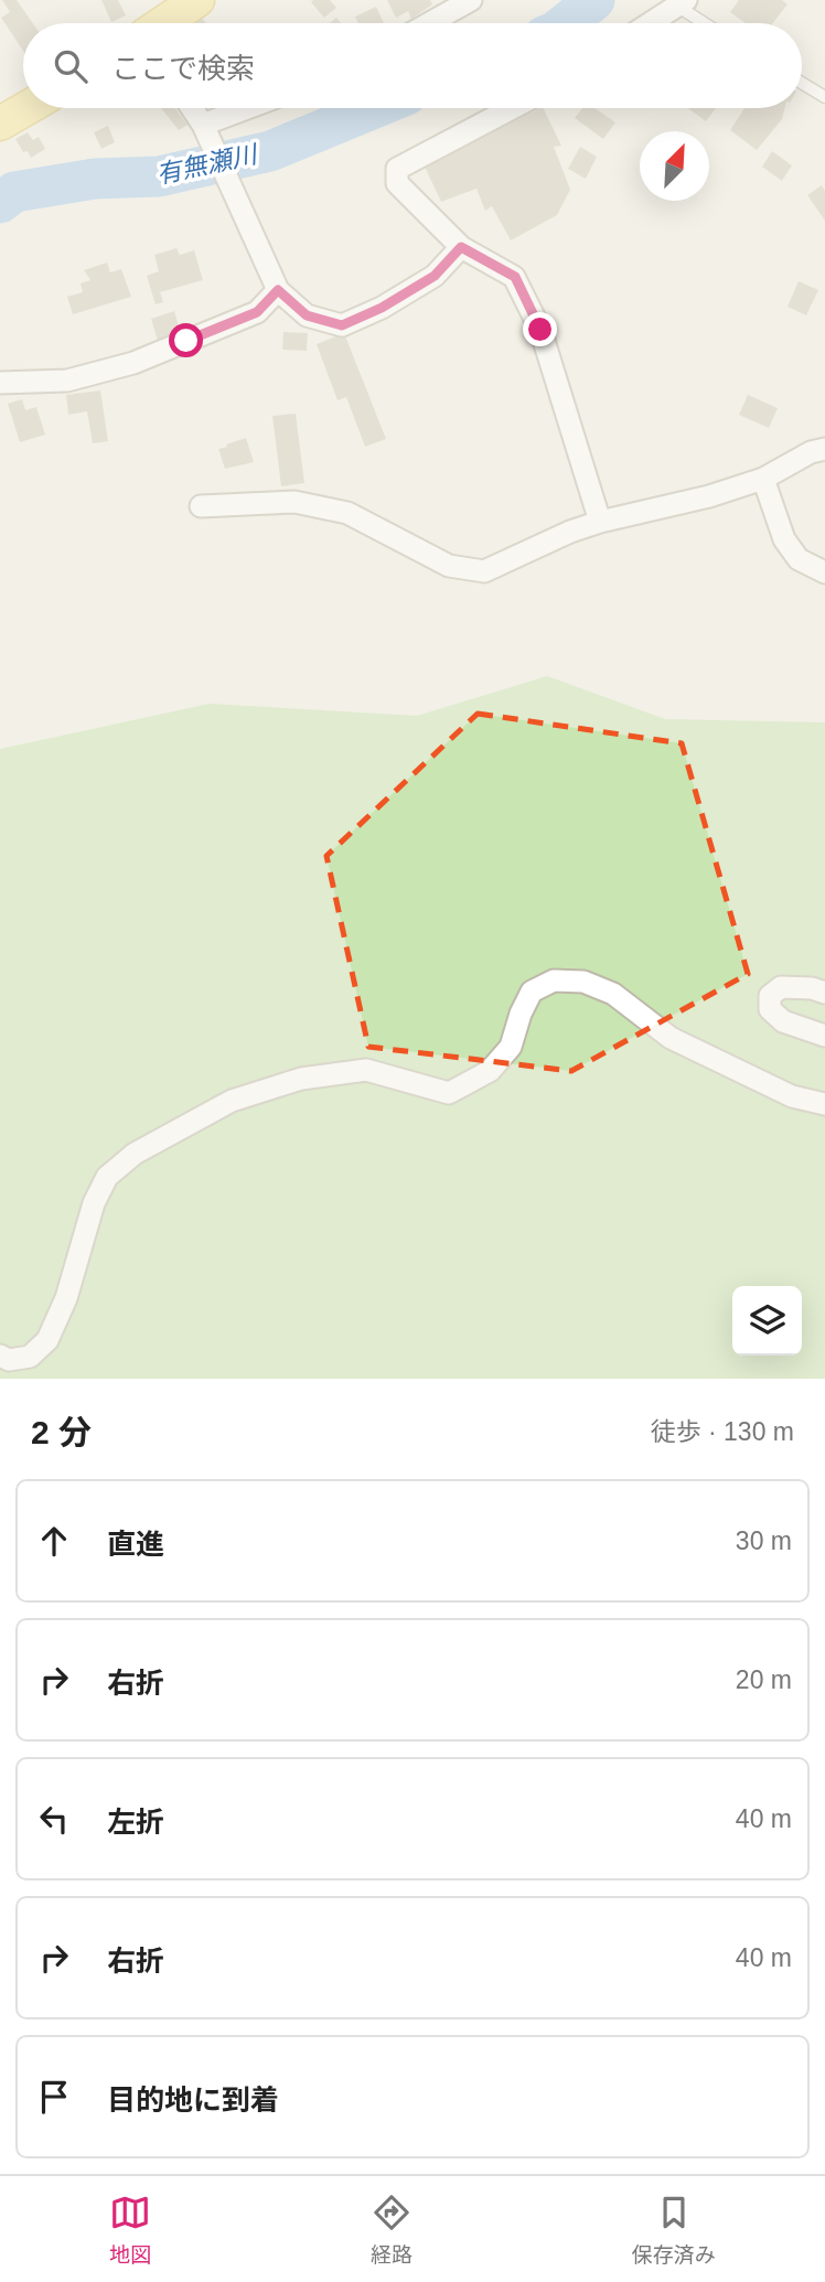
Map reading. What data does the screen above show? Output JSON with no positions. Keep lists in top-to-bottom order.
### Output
{
  "water": ["有無瀬川"],
  "north": "top right",
  "page": {
    "search": "ここで検索",
    "heading": ["2 分", "徒歩 · 130 m"],
    "list": [
      ["直進", "30 m"],
      ["右折", "20 m"],
      ["左折", "40 m"],
      ["右折", "40 m"],
      "目的地に到着"
    ],
    "nav": ["地図", "経路", "保存済み"]
  }
}
